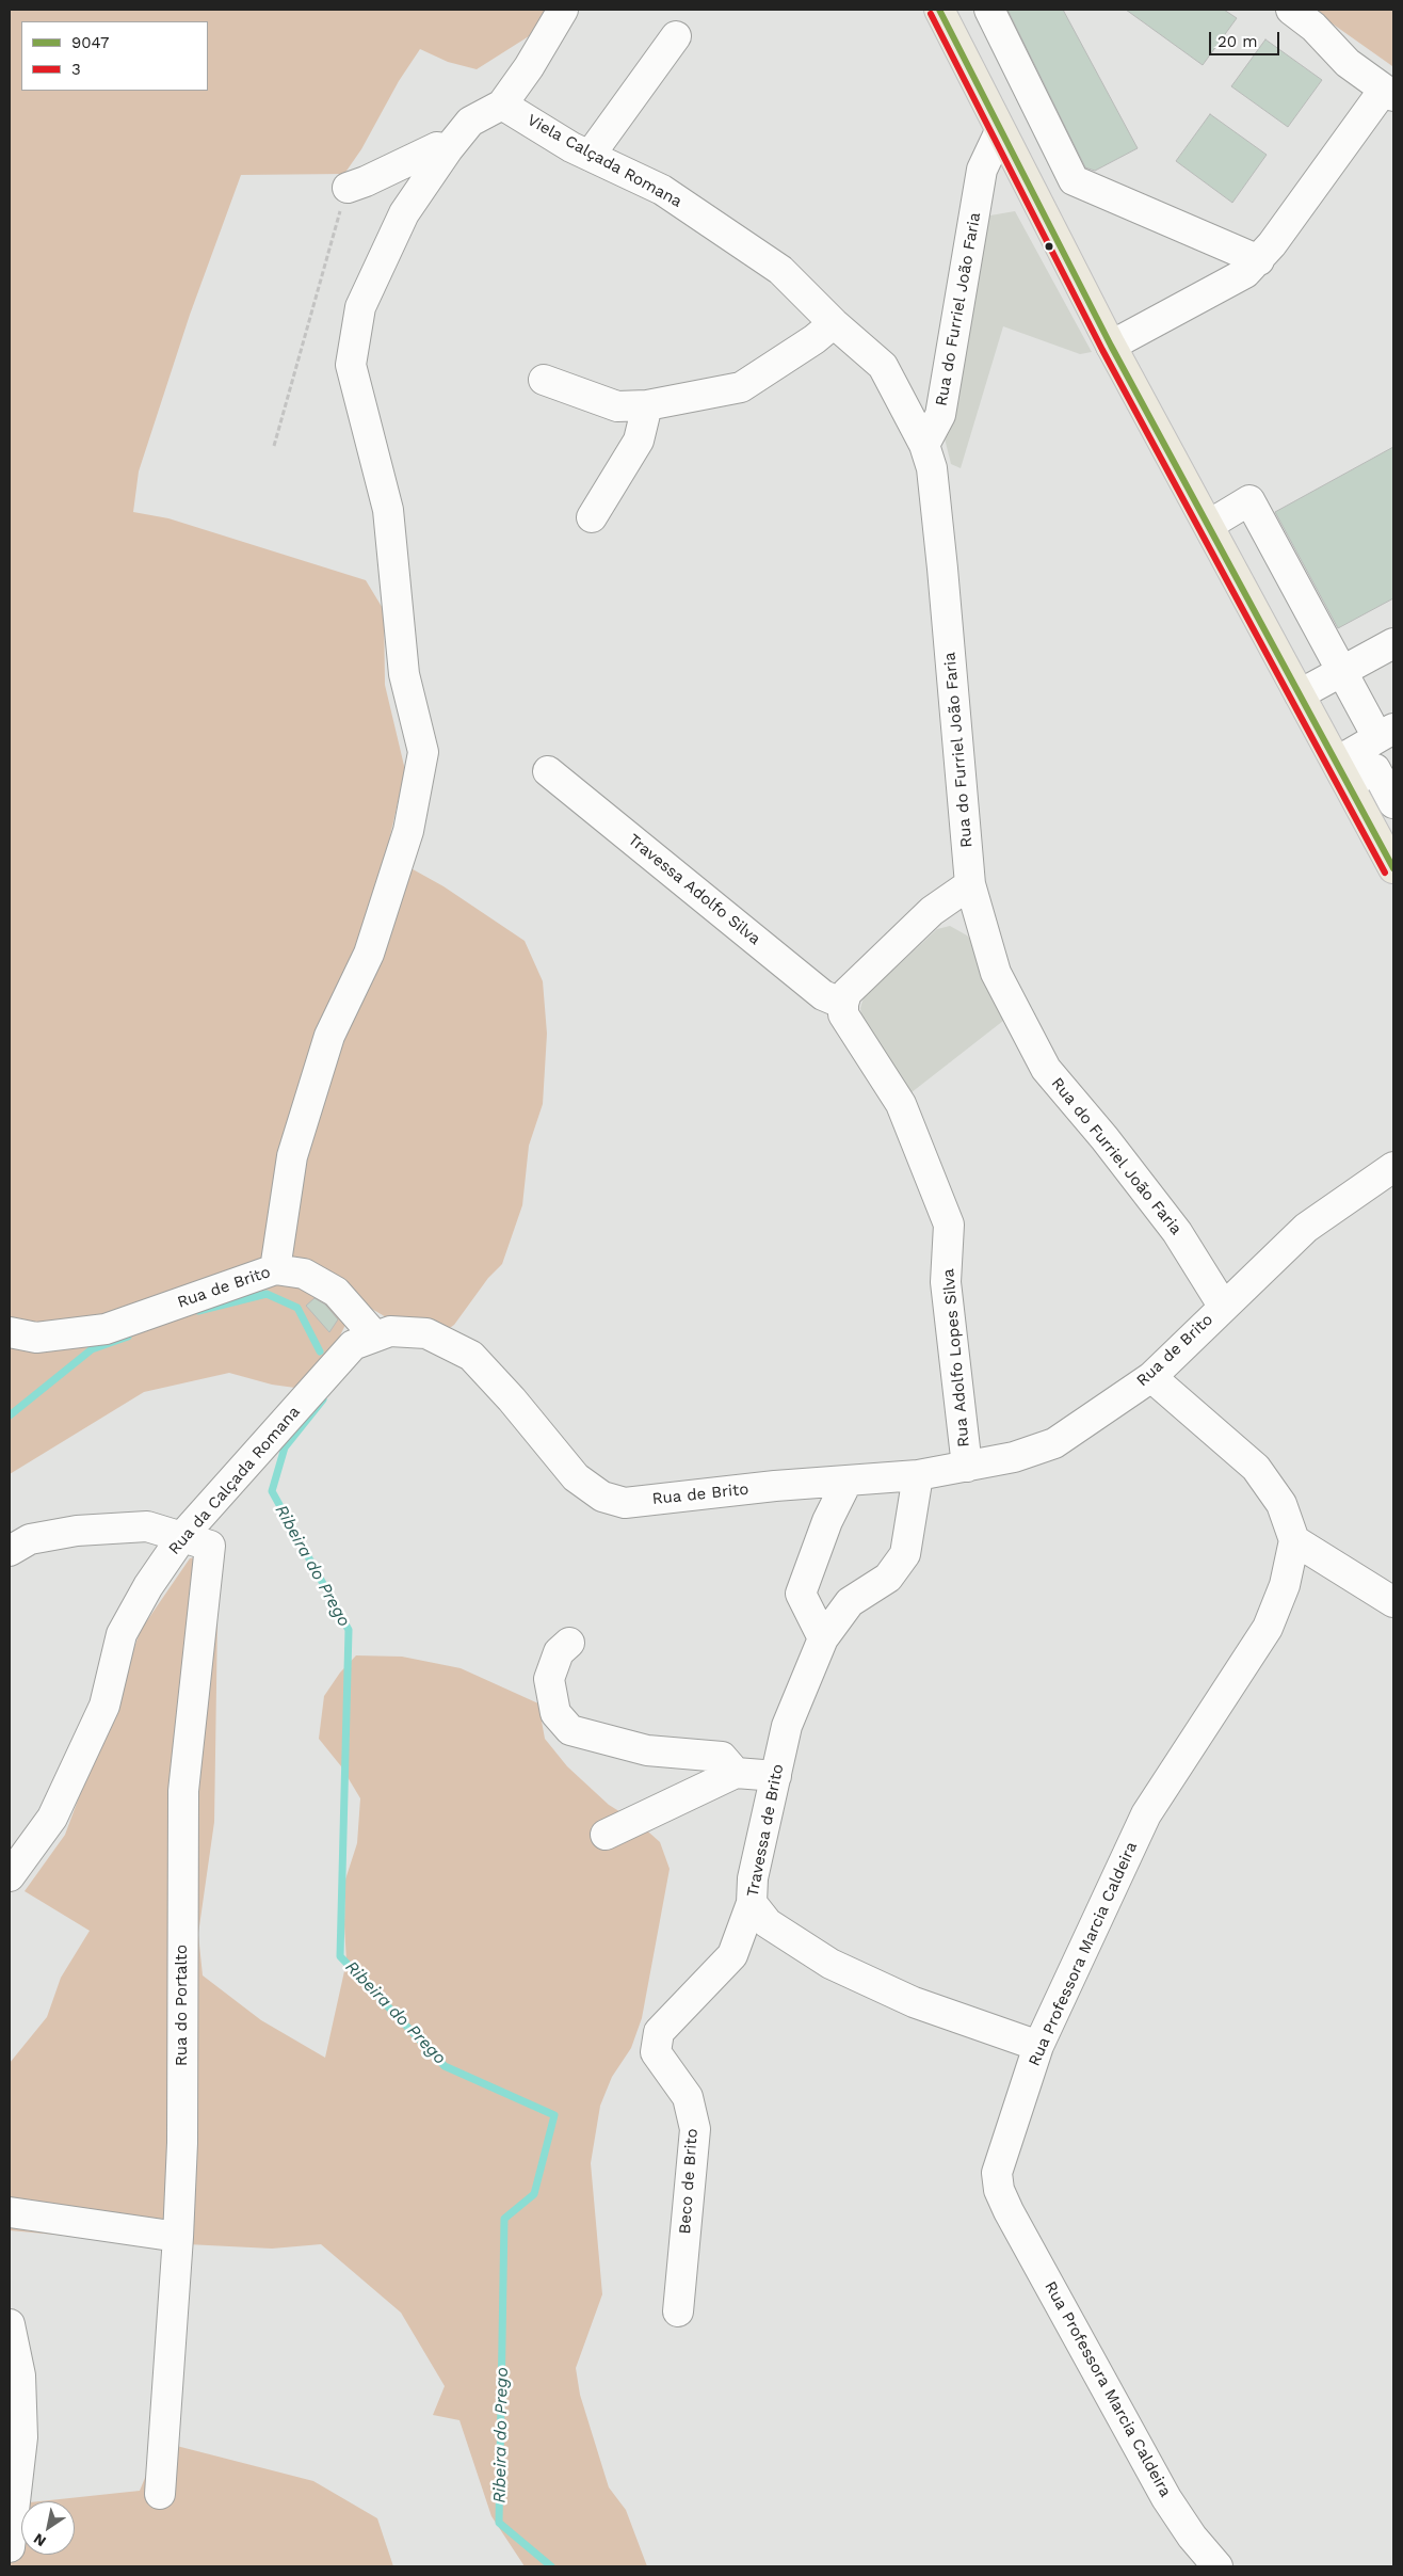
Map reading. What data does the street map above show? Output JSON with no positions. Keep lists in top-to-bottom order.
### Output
{
  "streets": {
    "street": [
      "Viela Calçada Romana",
      "Rua do Furriel João Faria",
      "Travessa Adolfo Silva",
      "Rua de Brito",
      "Rua Adolfo Lopes Silva",
      "Rua da Calçada Romana",
      "Travessa de Brito",
      "Rua Professora Marcia Caldeira",
      "Rua do Portalto",
      "Beco de Brito"
    ]
  },
  "crossings": [
    ["Viela Calçada Romana", "Rua do Furriel João Faria"],
    ["Rua do Furriel João Faria", "Rua de Brito"],
    ["Travessa Adolfo Silva", "Rua Adolfo Lopes Silva"],
    ["Rua de Brito", "Rua Adolfo Lopes Silva"],
    ["Rua de Brito", "Rua da Calçada Romana"],
    ["Rua de Brito", "Travessa de Brito"],
    ["Rua da Calçada Romana", "Rua do Portalto"],
    ["Travessa de Brito", "Rua Professora Marcia Caldeira"],
    ["Travessa de Brito", "Beco de Brito"]
  ],
  "water": ["Ribeira do Prego"],
  "lines": ["transit line 9047", "transit line 3"],
  "legend": ["9047", "3"],
  "scale_bar": "20 m",
  "north": "bottom left"
}
